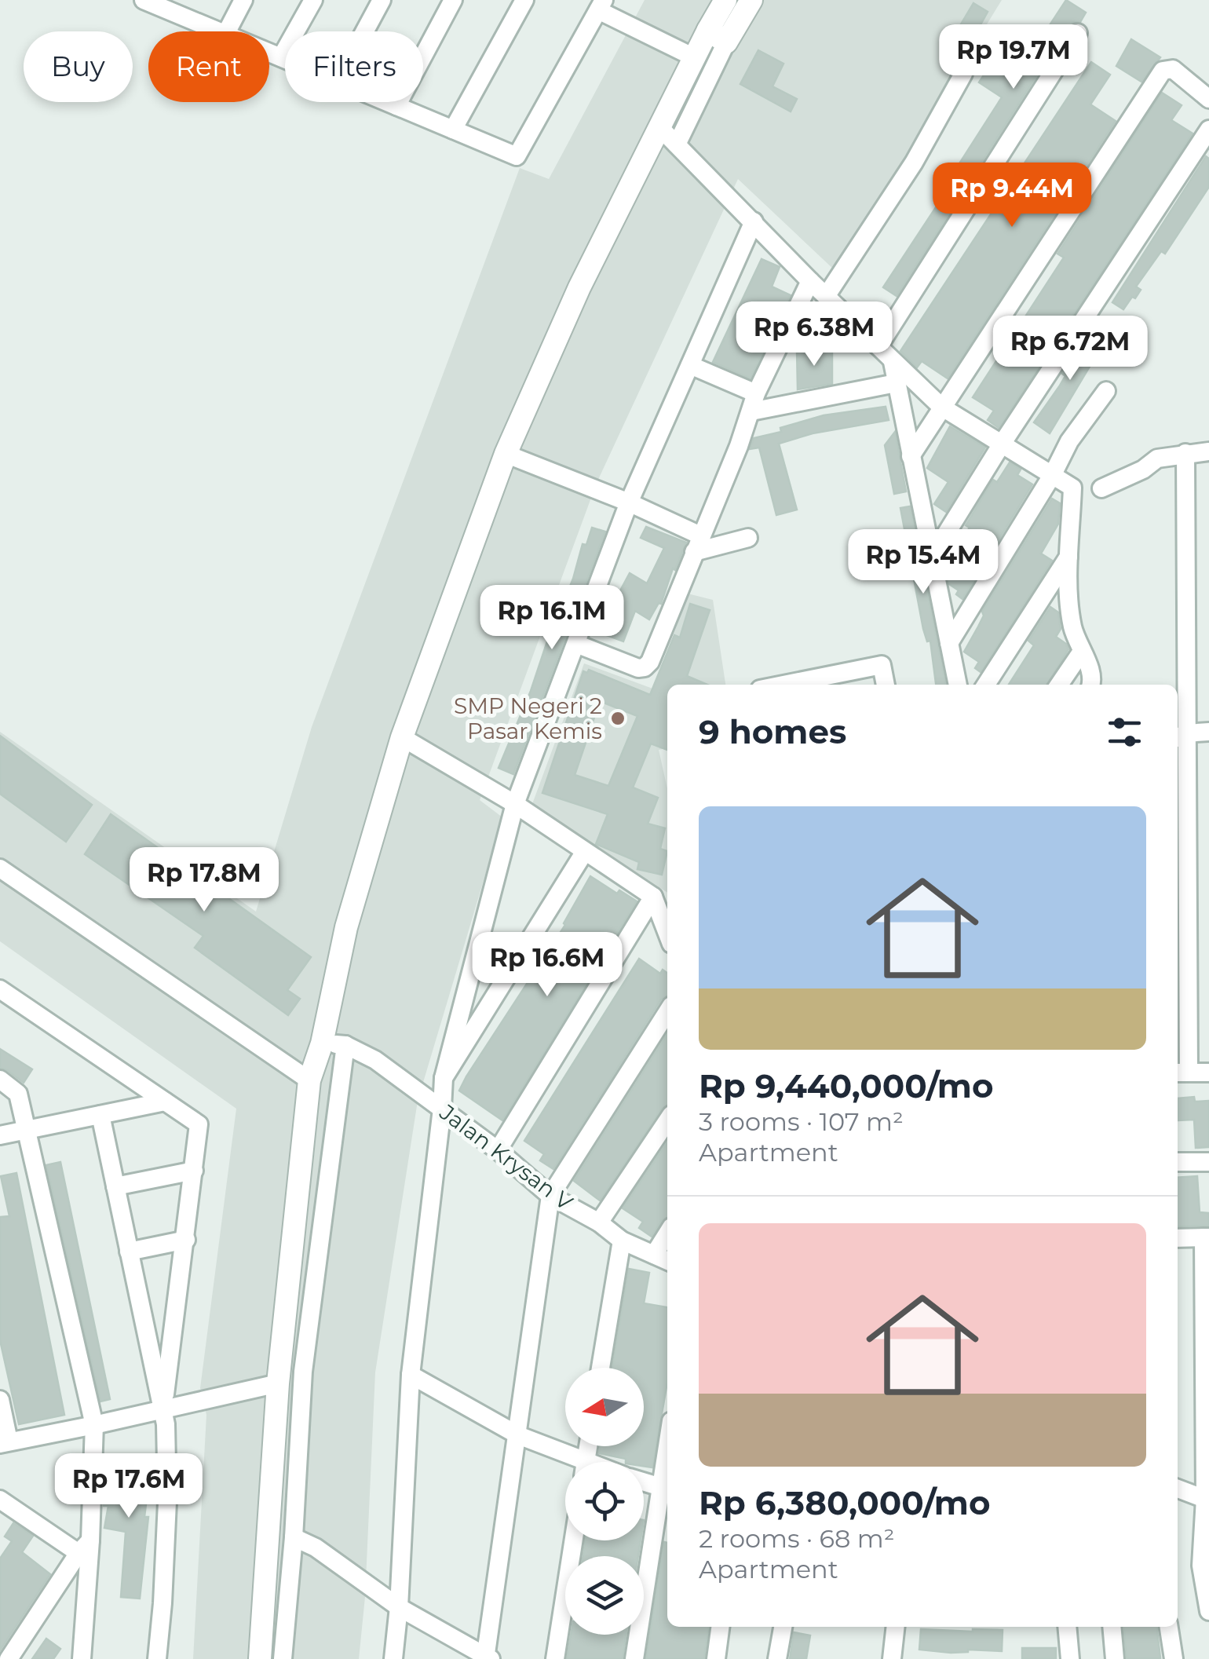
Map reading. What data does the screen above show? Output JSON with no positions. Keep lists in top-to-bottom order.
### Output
{
  "streets": {
    "street": ["Jalan Krysan V"]
  },
  "places": ["SMP Negeri 2 Pasar Kemis"],
  "north": "left",
  "page": {
    "price": [
      "Rp 19.7M",
      "Rp 9.44M",
      "Rp 6.38M",
      "Rp 6.72M",
      "Rp 15.4M",
      "Rp 16.1M",
      "Rp 17.8M",
      "Rp 16.6M",
      "Rp 17.6M"
    ],
    "chip": ["Buy", "Rent", "Filters"],
    "heading": "9 homes",
    "list": [
      {
        "name": "Rp 9,440,000/mo",
        "note": "3 rooms · 107 m² · Apartment"
      },
      {
        "name": "Rp 6,380,000/mo",
        "note": "2 rooms · 68 m² · Apartment"
      }
    ]
  }
}
